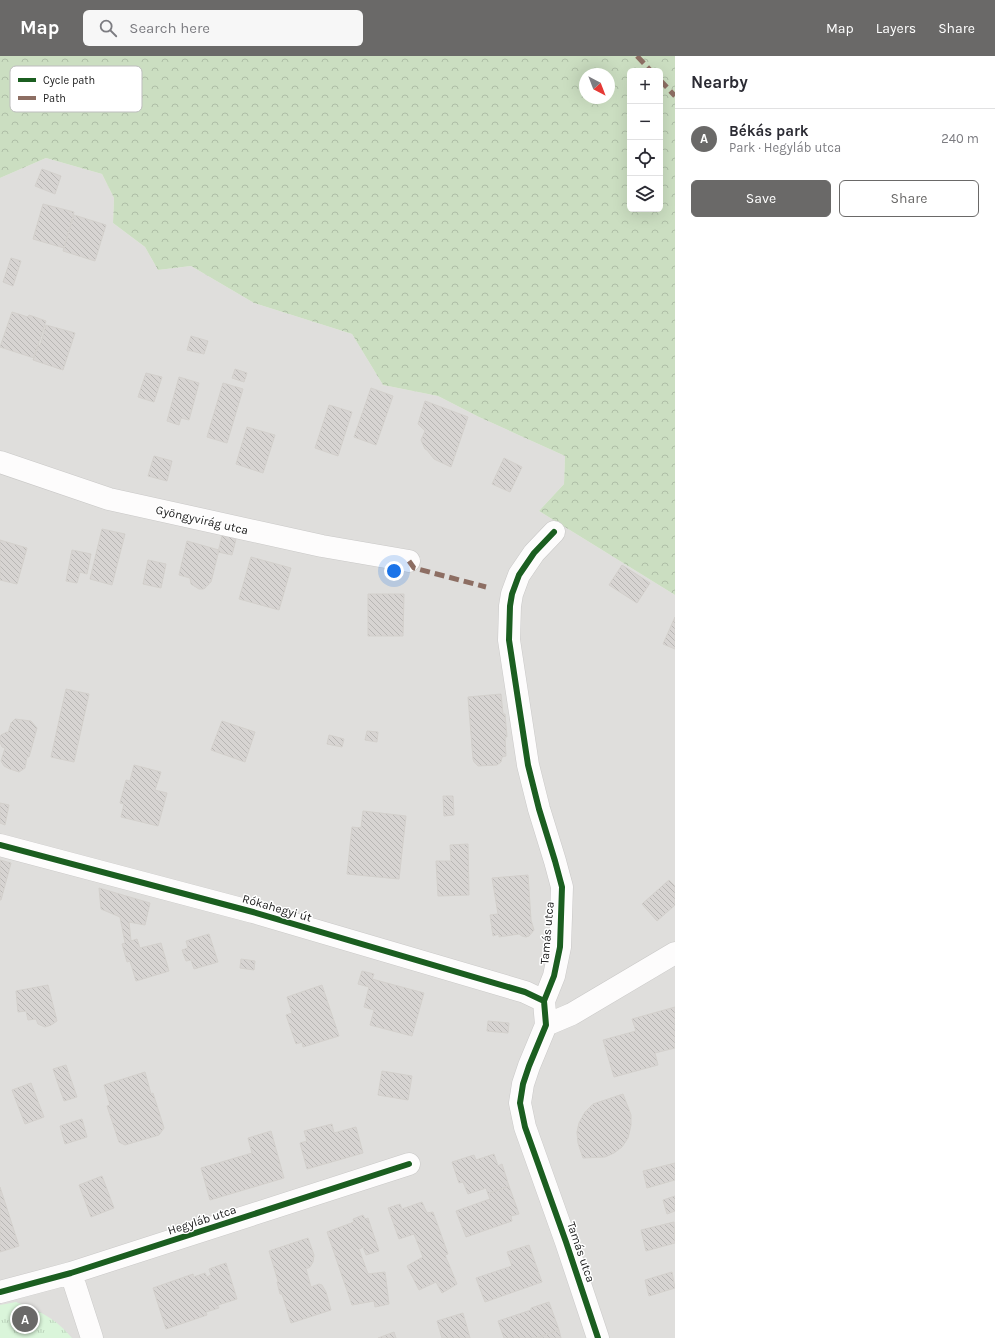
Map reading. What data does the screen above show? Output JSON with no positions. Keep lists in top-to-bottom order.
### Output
{
  "streets": {
    "street": [
      "Gyöngyvirág utca",
      "Rókahegyi út",
      "Tamás utca",
      "Hegyláb utca"
    ]
  },
  "crossings": [
    ["Rókahegyi út", "Tamás utca"]
  ],
  "legend": ["Cycle path", "Path"],
  "north": "bottom right",
  "page": {
    "header": "Map",
    "search": "Search here",
    "nav": ["Map", "Layers", "Share"],
    "heading": "Nearby",
    "map_buttons": ["+", "−"],
    "list": [
      {
        "mark": "A",
        "name": "Békás park",
        "note": "Park · Hegyláb utca",
        "value": "240 m"
      }
    ],
    "buttons": ["Save", "Share"],
    "pins": "A"
  }
}
